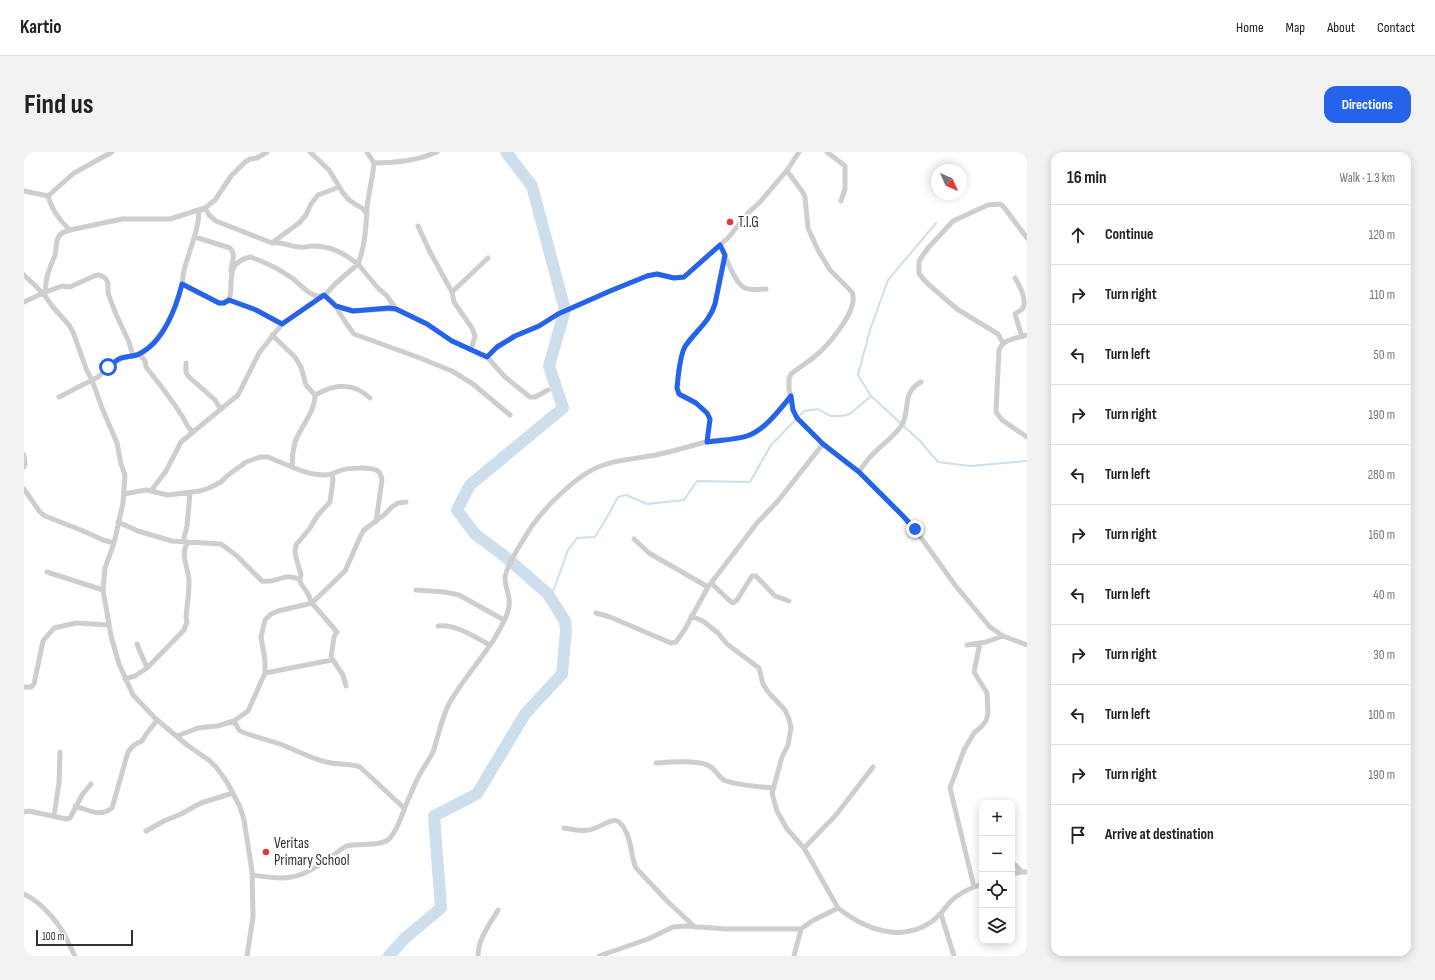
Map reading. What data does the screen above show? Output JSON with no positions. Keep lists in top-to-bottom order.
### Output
{
  "places": ["T.I.G", "Veritas Primary School"],
  "scale_bar": "100 m",
  "north": "bottom right",
  "page": {
    "header": "Kartio",
    "nav": [
      "Home",
      "Map",
      "About",
      "Contact"
    ],
    "buttons": "Directions",
    "title": "Find us",
    "heading": ["16 min", "Walk · 1.3 km"],
    "list": [
      ["Continue", "120 m"],
      ["Turn right", "110 m"],
      ["Turn left", "50 m"],
      ["Turn right", "190 m"],
      ["Turn left", "280 m"],
      ["Turn right", "160 m"],
      ["Turn left", "40 m"],
      ["Turn right", "30 m"],
      ["Turn left", "100 m"],
      ["Turn right", "190 m"],
      "Arrive at destination"
    ],
    "map_buttons": ["+", "−"],
    "scale": "100 m"
  }
}
